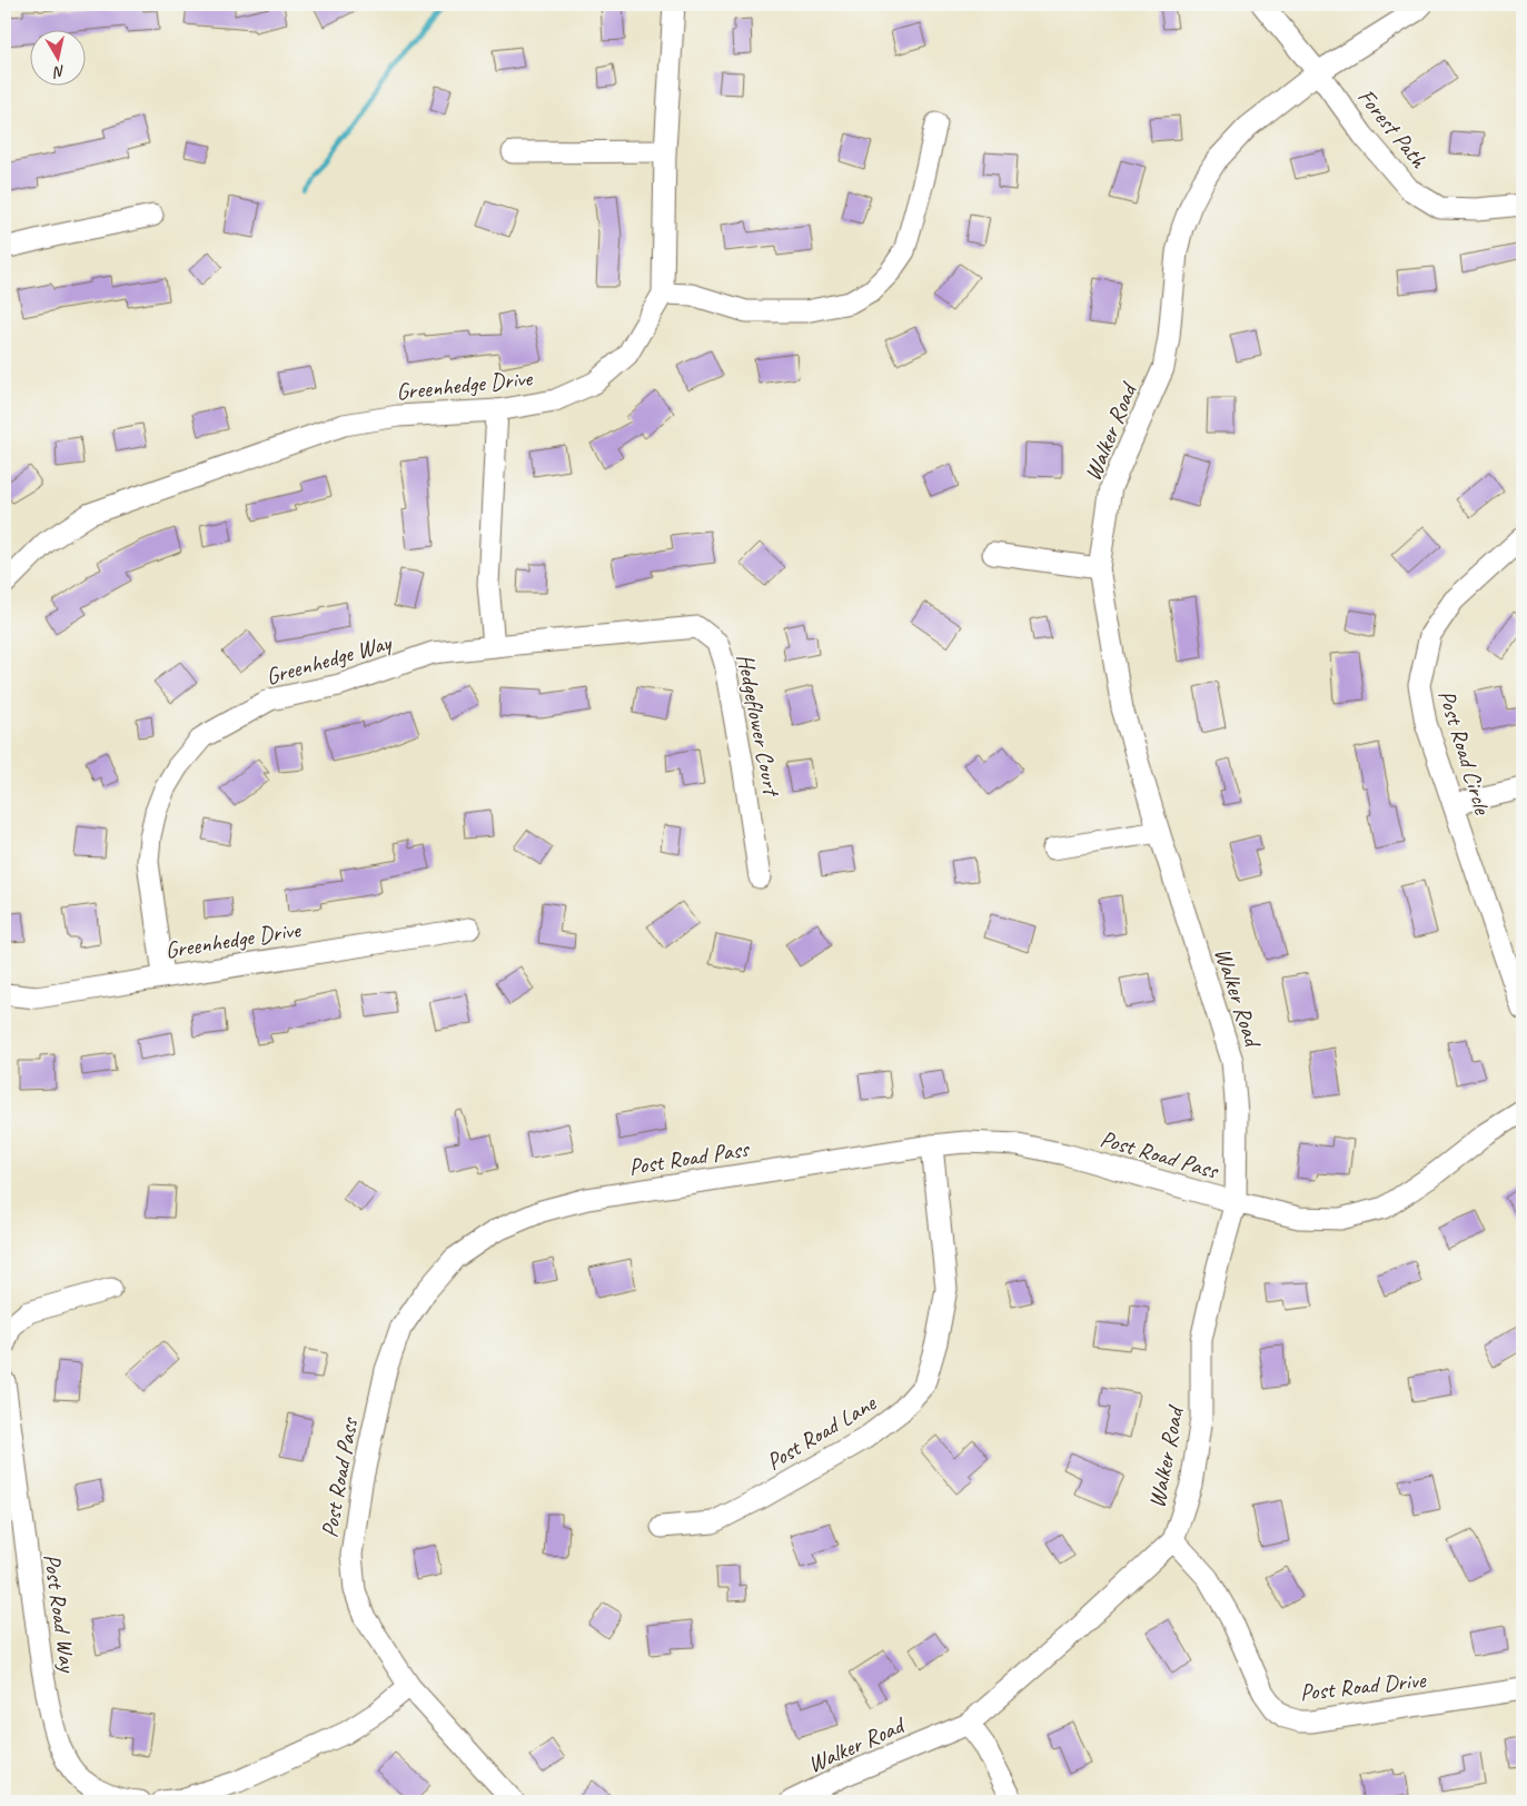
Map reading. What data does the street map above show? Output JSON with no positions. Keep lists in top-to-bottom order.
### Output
{
  "streets": {
    "street": [
      "Forest Path",
      "Greenhedge Drive",
      "Walker Road",
      "Greenhedge Way",
      "Hedgeflower Court",
      "Post Road Circle",
      "Post Road Pass",
      "Post Road Lane",
      "Post Road Way",
      "Post Road Drive"
    ]
  },
  "crossings": [
    ["Forest Path", "Walker Road"],
    ["Greenhedge Drive", "Greenhedge Way"],
    ["Walker Road", "Post Road Pass"],
    ["Walker Road", "Post Road Drive"],
    ["Greenhedge Way", "Hedgeflower Court"],
    ["Post Road Pass", "Post Road Lane"]
  ],
  "north": "bottom"
}
